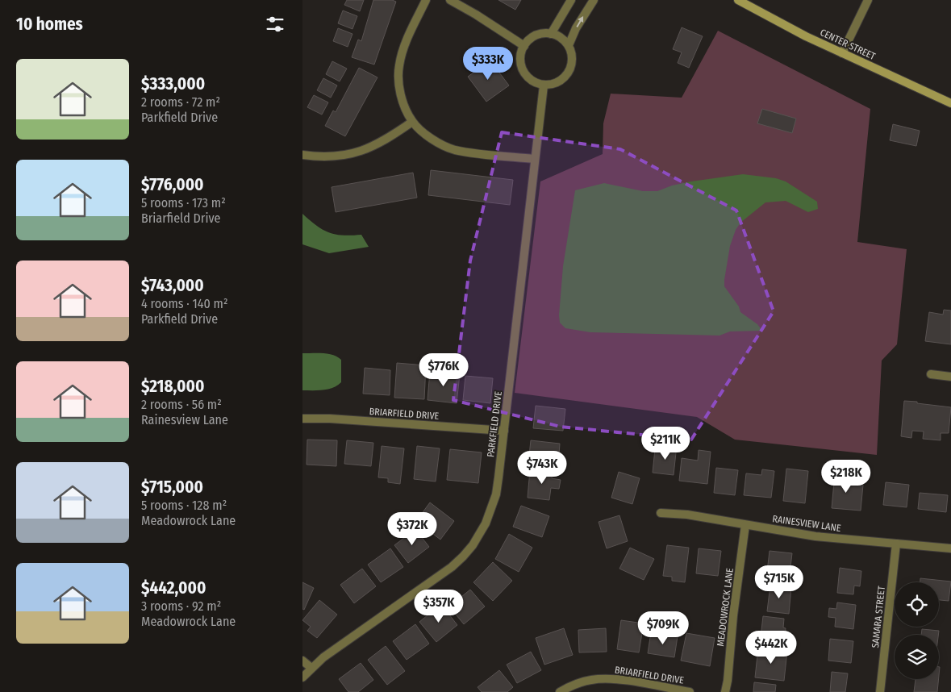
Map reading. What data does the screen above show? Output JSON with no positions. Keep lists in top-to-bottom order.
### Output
{
  "streets": {
    "main road": ["CENTER STREET"],
    "street": [
      "BRIARFIELD DRIVE",
      "PARKFIELD DRIVE",
      "RAINESVIEW LANE",
      "MEADOWROCK LANE",
      "SAMARA STREET"
    ]
  },
  "crossings": [
    ["BRIARFIELD DRIVE", "PARKFIELD DRIVE"],
    ["RAINESVIEW LANE", "MEADOWROCK LANE"],
    ["RAINESVIEW LANE", "SAMARA STREET"]
  ],
  "page": {
    "heading": "10 homes",
    "price": [
      "$333K",
      "$776K",
      "$211K",
      "$743K",
      "$218K",
      "$372K",
      "$715K",
      "$357K",
      "$709K",
      "$442K"
    ],
    "list": [
      {
        "name": "$333,000",
        "note": "2 rooms · 72 m² · Parkfield Drive"
      },
      {
        "name": "$776,000",
        "note": "5 rooms · 173 m² · Briarfield Drive"
      },
      {
        "name": "$743,000",
        "note": "4 rooms · 140 m² · Parkfield Drive"
      },
      {
        "name": "$218,000",
        "note": "2 rooms · 56 m² · Rainesview Lane"
      },
      {
        "name": "$715,000",
        "note": "5 rooms · 128 m² · Meadowrock Lane"
      },
      {
        "name": "$442,000",
        "note": "3 rooms · 92 m² · Meadowrock Lane"
      }
    ]
  }
}
